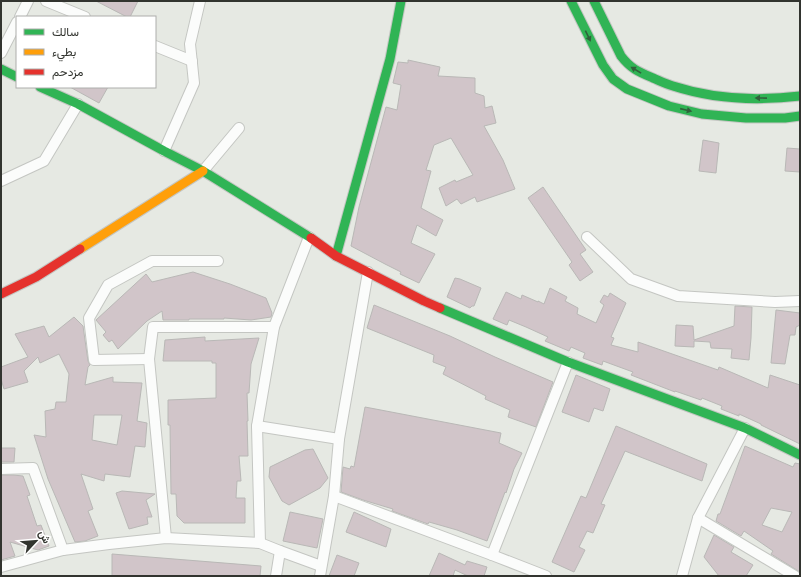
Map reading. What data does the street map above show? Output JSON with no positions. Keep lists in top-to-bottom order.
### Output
{
  "legend": ["سالك", "بطيء", "مزدحم"],
  "north": "top right"
}
